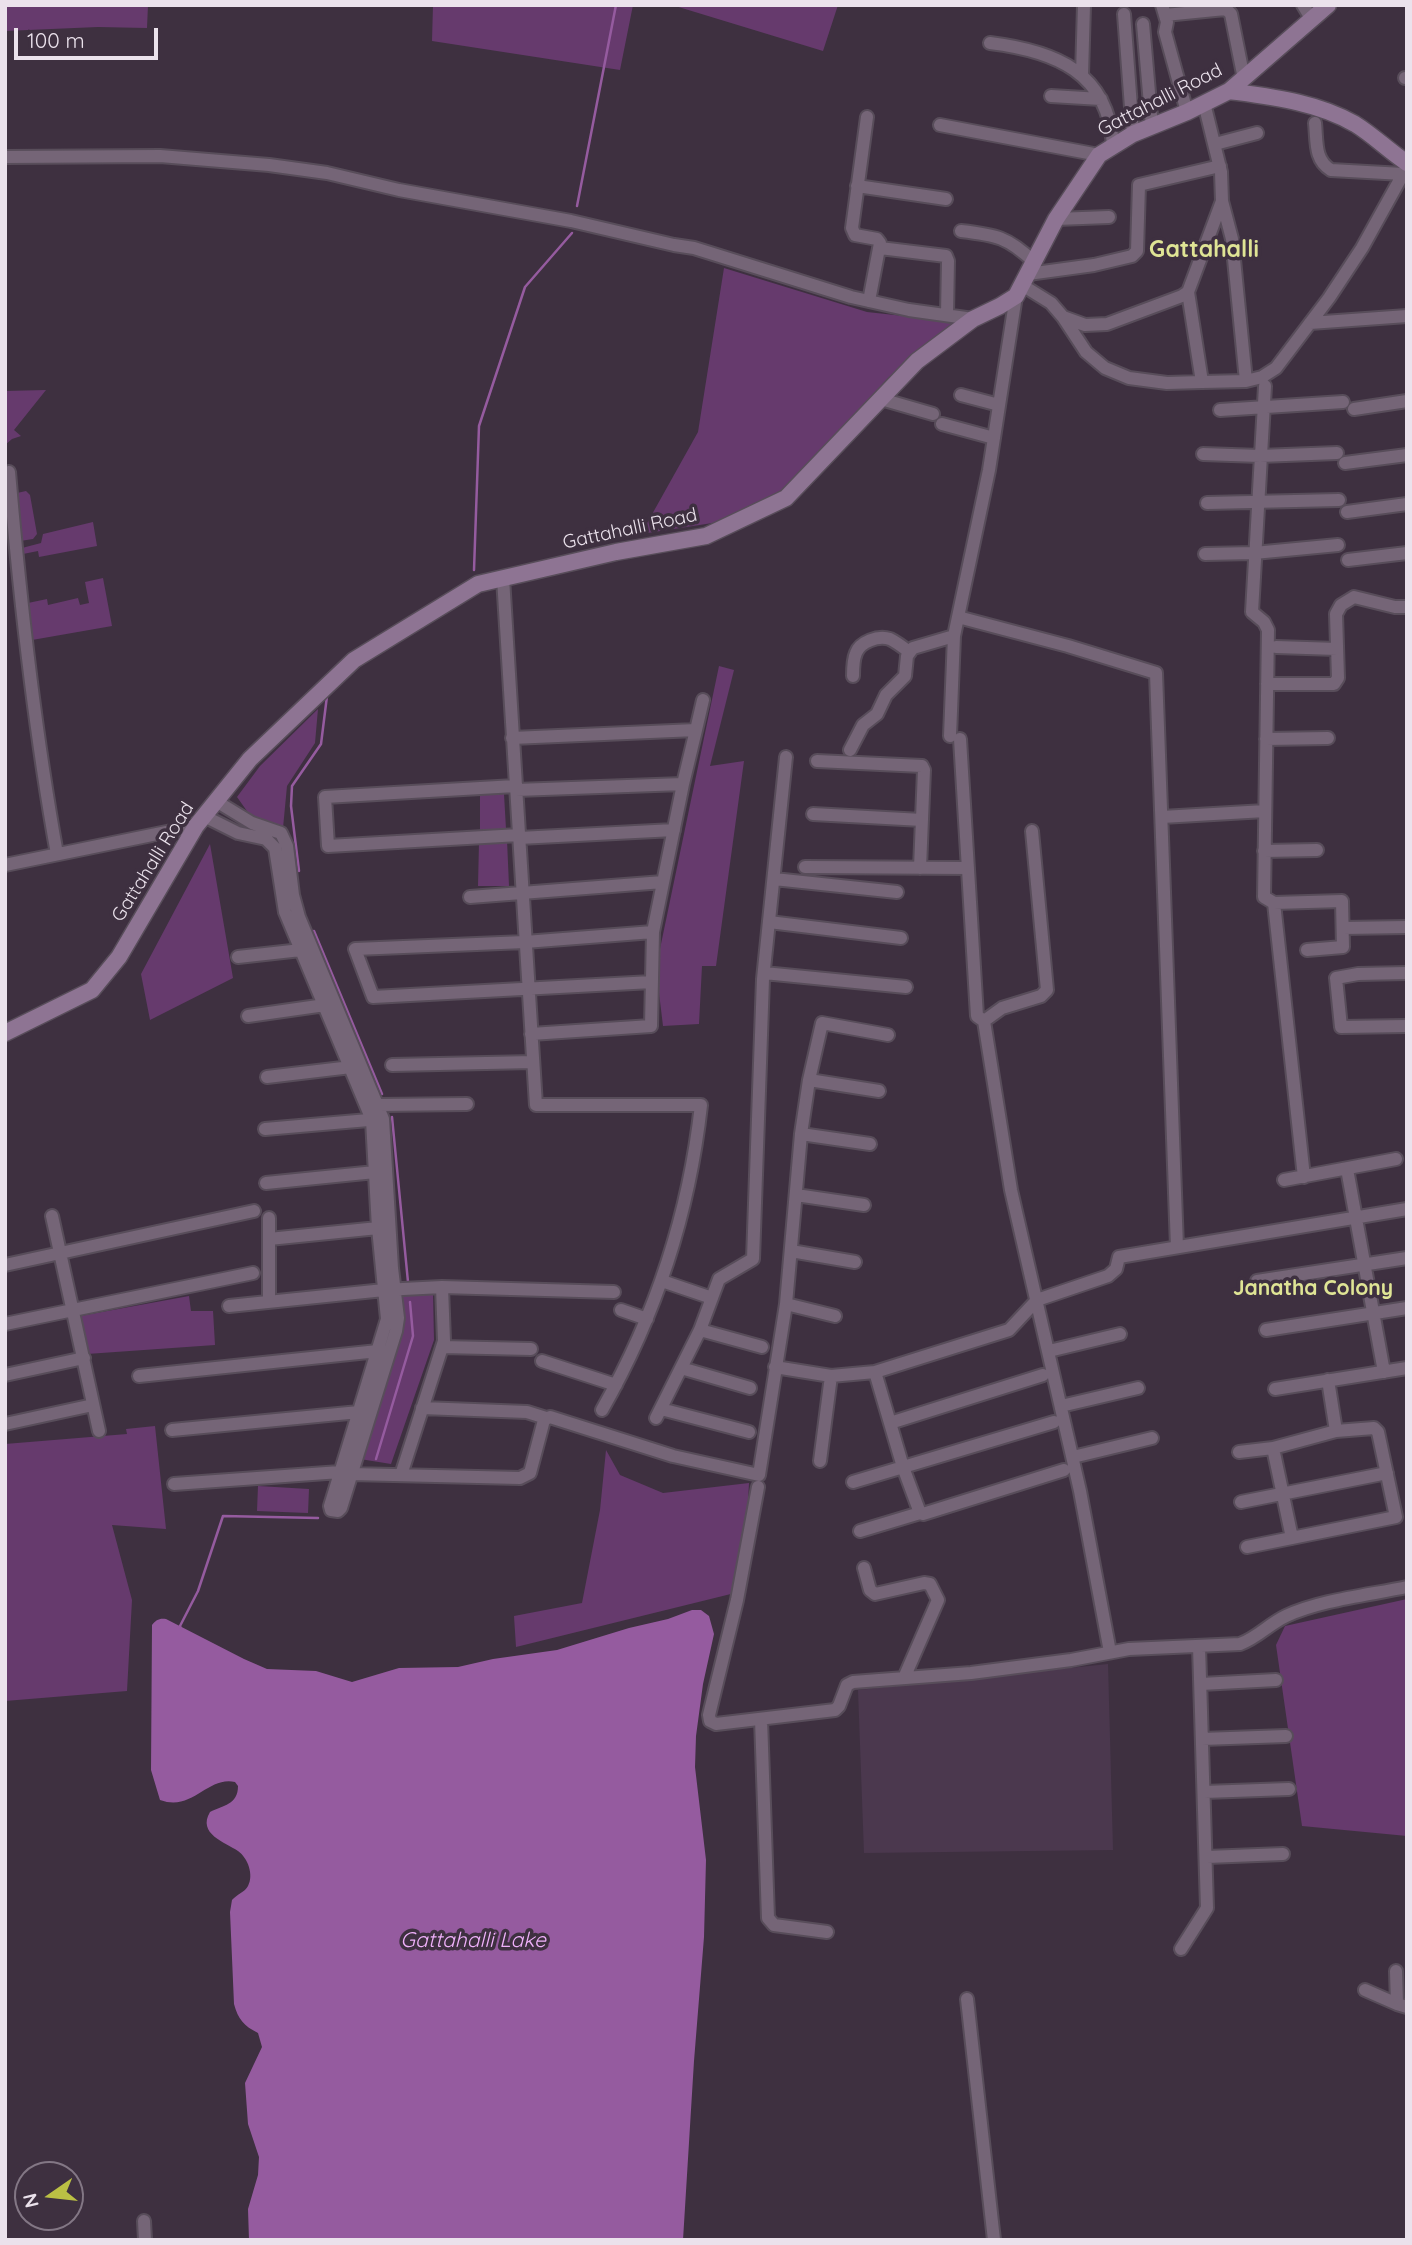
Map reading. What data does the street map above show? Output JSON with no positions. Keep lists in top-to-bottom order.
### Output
{
  "streets": {
    "main road": ["Gattahalli Road"]
  },
  "districts": ["Gattahalli", "Janatha Colony"],
  "water": ["Gattahalli Lake"],
  "scale_bar": "100 m",
  "north": "left"
}
